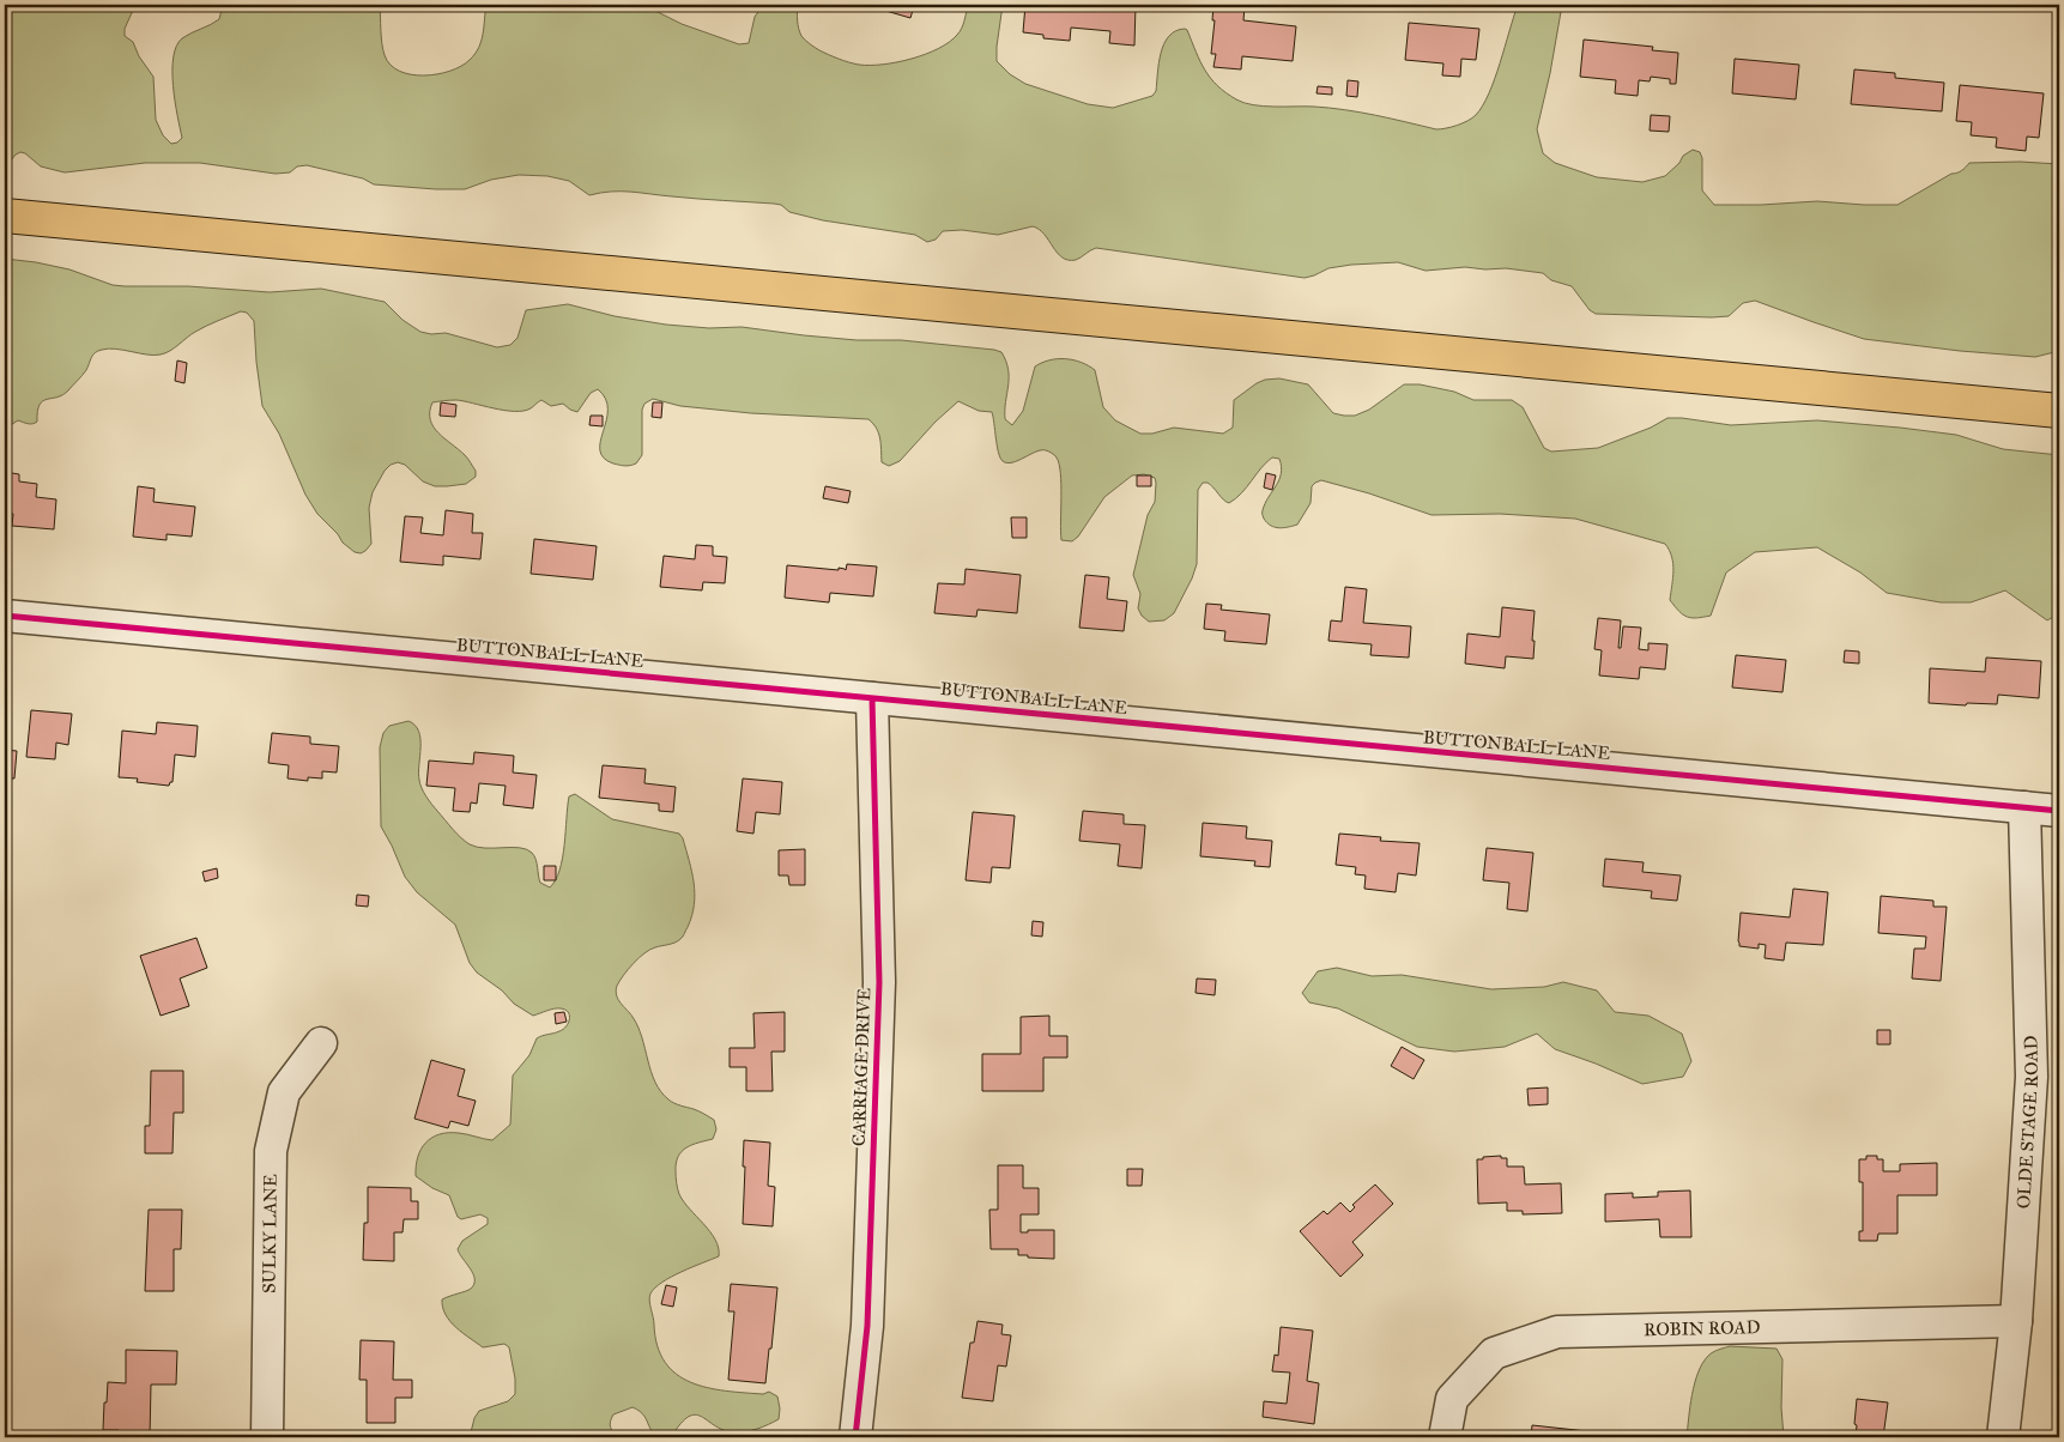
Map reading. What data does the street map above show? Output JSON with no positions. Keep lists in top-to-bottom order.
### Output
{
  "streets": {
    "street": [
      "BUTTONBALL LANE",
      "CARRIAGE DRIVE",
      "OLDE STAGE ROAD",
      "SULKY LANE",
      "ROBIN ROAD"
    ]
  },
  "crossings": [
    ["BUTTONBALL LANE", "CARRIAGE DRIVE"],
    ["BUTTONBALL LANE", "OLDE STAGE ROAD"],
    ["OLDE STAGE ROAD", "ROBIN ROAD"]
  ]
}
